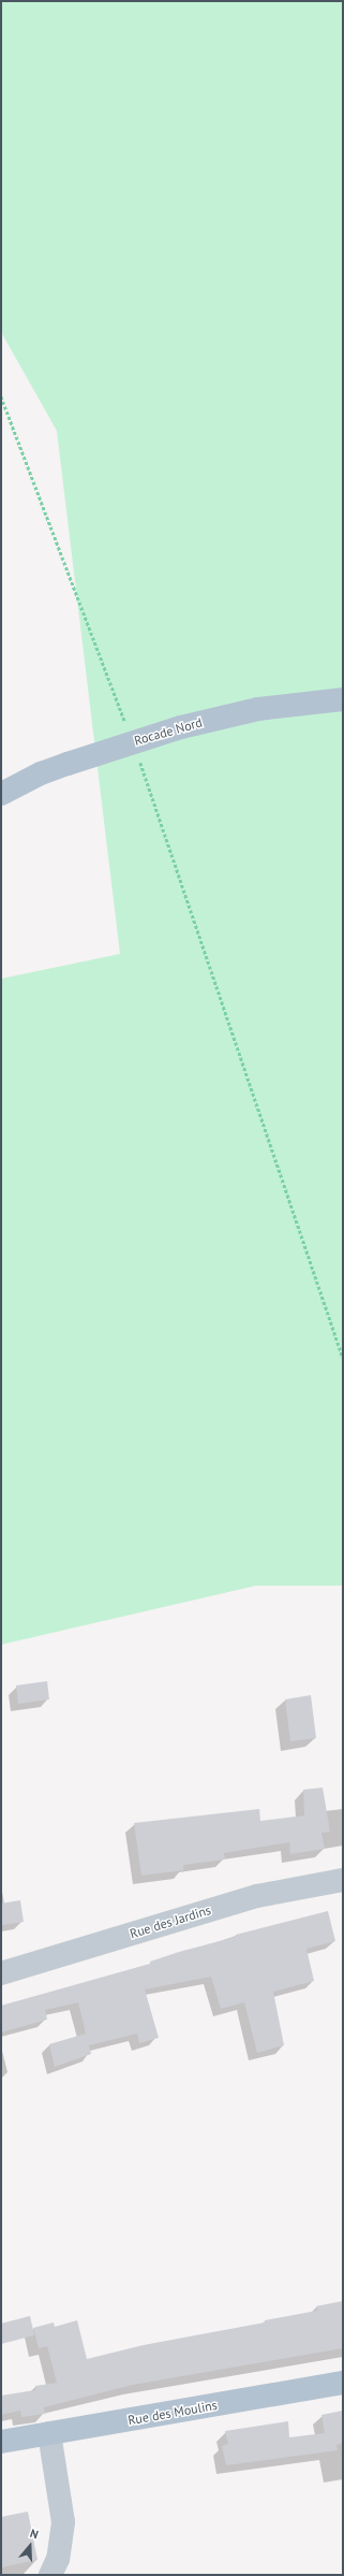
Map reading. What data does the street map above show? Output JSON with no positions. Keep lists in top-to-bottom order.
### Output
{
  "streets": {
    "main road": ["Rocade Nord", "Rue des Moulins"],
    "street": ["Rue des Jardins"]
  },
  "north": "top"
}
